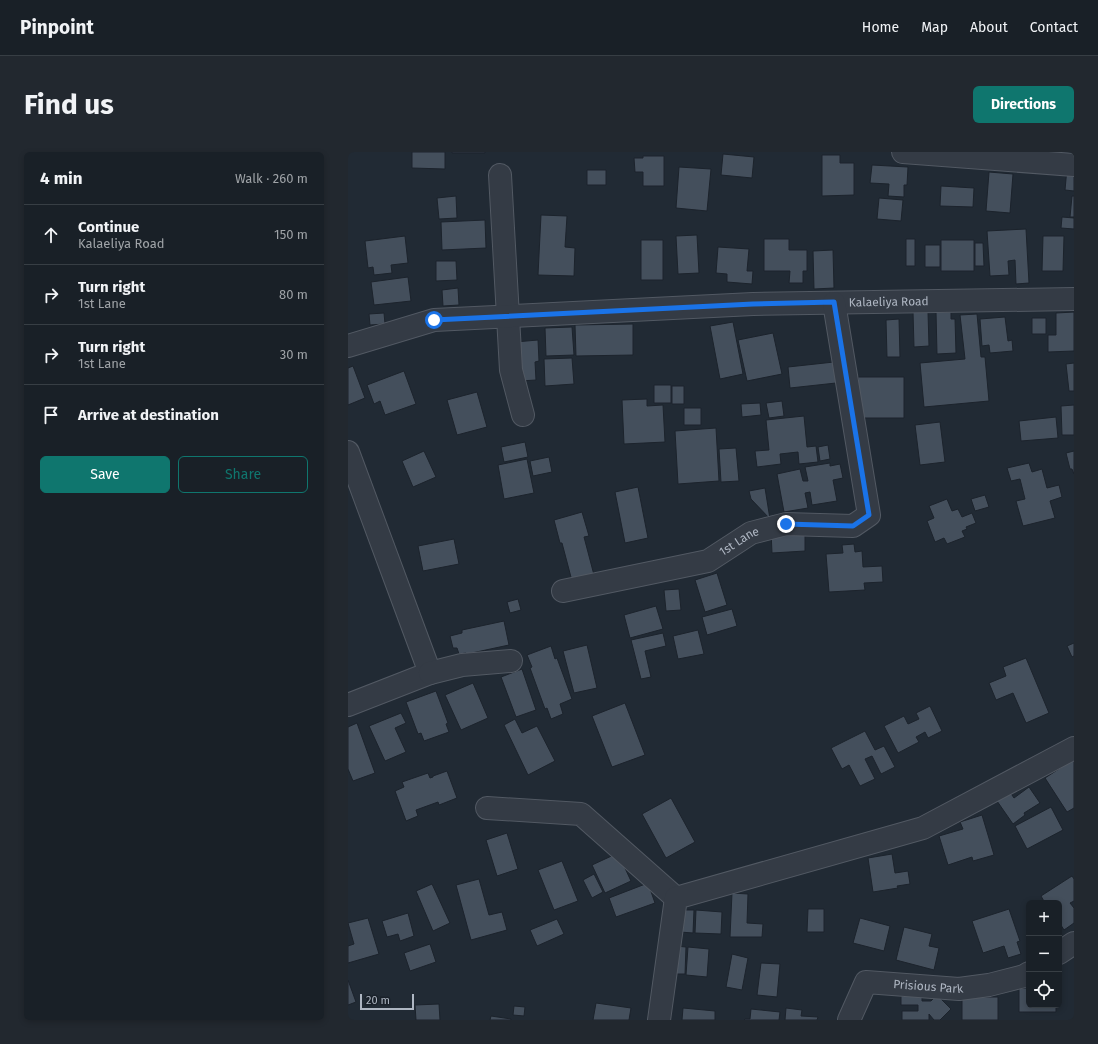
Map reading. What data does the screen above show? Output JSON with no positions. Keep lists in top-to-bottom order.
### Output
{
  "streets": {
    "street": ["Kalaeliya Road", "1st Lane", "Prisious Park"]
  },
  "crossings": [
    ["Kalaeliya Road", "1st Lane"]
  ],
  "scale_bar": "20 m",
  "page": {
    "header": "Pinpoint",
    "nav": [
      "Home",
      "Map",
      "About",
      "Contact"
    ],
    "buttons": [
      "Directions",
      ["Save", "Share"]
    ],
    "title": "Find us",
    "heading": ["4 min", "Walk · 260 m"],
    "list": [
      ["Continue", "Kalaeliya Road", "150 m"],
      ["Turn right", "1st Lane", "80 m"],
      ["Turn right", "1st Lane", "30 m"],
      "Arrive at destination"
    ],
    "map_buttons": ["+", "−"],
    "scale": "20 m"
  }
}
